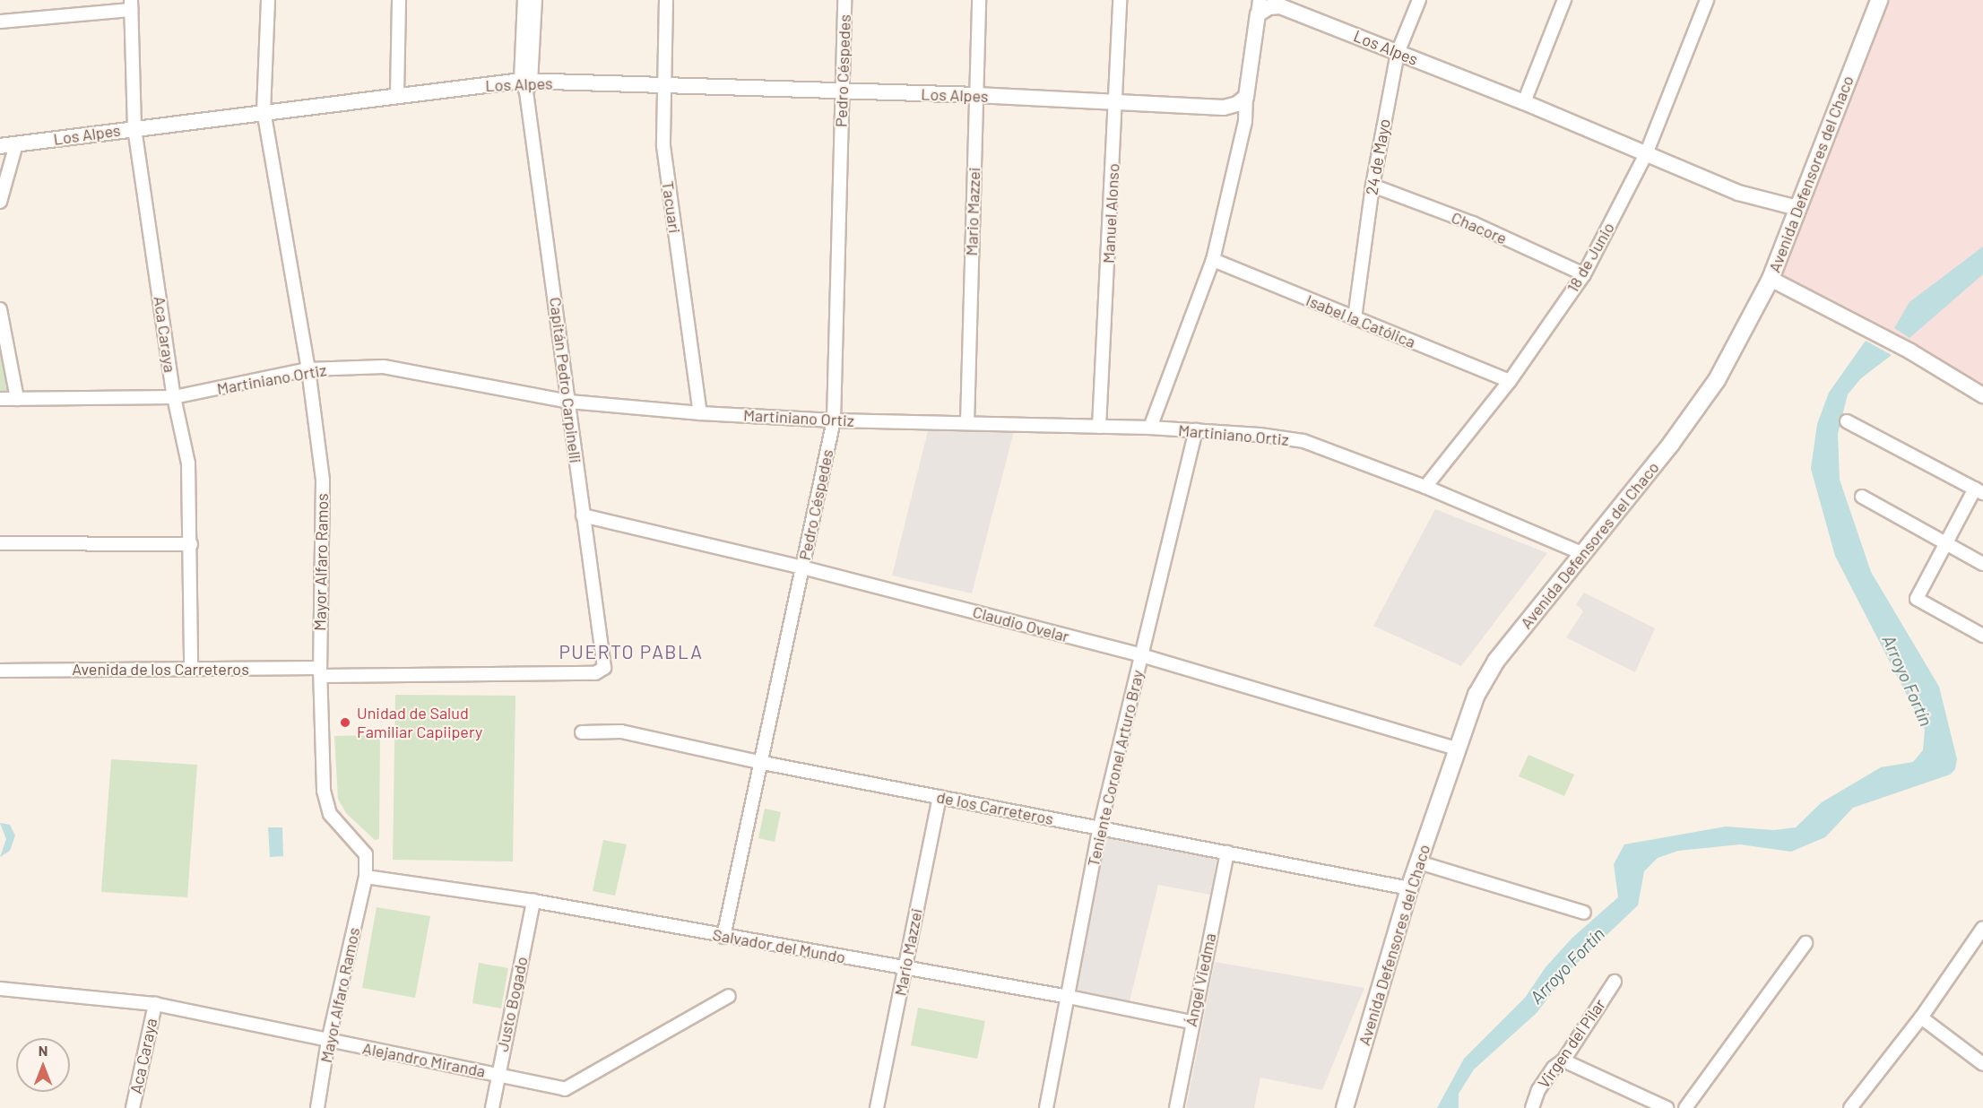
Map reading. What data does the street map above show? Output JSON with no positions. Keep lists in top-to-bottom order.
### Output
{
  "streets": {
    "main road": ["Avenida Defensores del Chaco"],
    "street": [
      "Los Alpes",
      "Pedro Céspedes",
      "24 de Mayo",
      "Tacuari",
      "Mario Mazzei",
      "Manuel Alonso",
      "Chacore",
      "18 de Junio",
      "Isabel la Católica",
      "Aca Caraya",
      "Martiniano Ortiz",
      "Capitán Pedro Carpinelli",
      "Mayor Alfaro Ramos",
      "Claudio Ovelar",
      "Avenida de los Carreteros",
      "Teniente Coronel Arturo Bray",
      "de los Carreteros",
      "Salvador del Mundo",
      "Ángel Viedma",
      "Justo Bogado",
      "Virgen del Pilar",
      "Alejandro Miranda"
    ]
  },
  "crossings": [
    ["Los Alpes", "Pedro Céspedes"],
    ["Los Alpes", "24 de Mayo"],
    ["Los Alpes", "Avenida Defensores del Chaco"],
    ["Los Alpes", "Tacuari"],
    ["Los Alpes", "Mario Mazzei"],
    ["Los Alpes", "Manuel Alonso"],
    ["Los Alpes", "18 de Junio"],
    ["Los Alpes", "Aca Caraya"],
    ["Los Alpes", "Capitán Pedro Carpinelli"],
    ["Los Alpes", "Mayor Alfaro Ramos"],
    ["Pedro Céspedes", "Martiniano Ortiz"],
    ["Pedro Céspedes", "Claudio Ovelar"],
    ["Pedro Céspedes", "de los Carreteros"],
    ["Pedro Céspedes", "Salvador del Mundo"],
    ["24 de Mayo", "Chacore"],
    ["24 de Mayo", "Isabel la Católica"],
    ["Avenida Defensores del Chaco", "Martiniano Ortiz"],
    ["Avenida Defensores del Chaco", "Claudio Ovelar"],
    ["Avenida Defensores del Chaco", "de los Carreteros"],
    ["Tacuari", "Martiniano Ortiz"],
    ["Mario Mazzei", "Martiniano Ortiz"],
    ["Mario Mazzei", "de los Carreteros"],
    ["Mario Mazzei", "Salvador del Mundo"],
    ["Manuel Alonso", "Martiniano Ortiz"],
    ["Chacore", "18 de Junio"],
    ["18 de Junio", "Isabel la Católica"],
    ["18 de Junio", "Martiniano Ortiz"],
    ["Aca Caraya", "Martiniano Ortiz"],
    ["Aca Caraya", "Avenida de los Carreteros"],
    ["Aca Caraya", "Alejandro Miranda"],
    ["Martiniano Ortiz", "Capitán Pedro Carpinelli"],
    ["Martiniano Ortiz", "Mayor Alfaro Ramos"],
    ["Martiniano Ortiz", "Teniente Coronel Arturo Bray"],
    ["Capitán Pedro Carpinelli", "Claudio Ovelar"],
    ["Capitán Pedro Carpinelli", "Avenida de los Carreteros"],
    ["Mayor Alfaro Ramos", "Avenida de los Carreteros"],
    ["Mayor Alfaro Ramos", "Salvador del Mundo"],
    ["Mayor Alfaro Ramos", "Alejandro Miranda"],
    ["Claudio Ovelar", "Teniente Coronel Arturo Bray"],
    ["Teniente Coronel Arturo Bray", "de los Carreteros"],
    ["Teniente Coronel Arturo Bray", "Salvador del Mundo"],
    ["de los Carreteros", "Ángel Viedma"],
    ["Salvador del Mundo", "Ángel Viedma"],
    ["Salvador del Mundo", "Justo Bogado"],
    ["Justo Bogado", "Alejandro Miranda"]
  ],
  "districts": ["PUERTO PABLA"],
  "water": ["Arroyo Fortín"],
  "places": ["Unidad de Salud Familiar Capiipery"],
  "north": "top"
}
